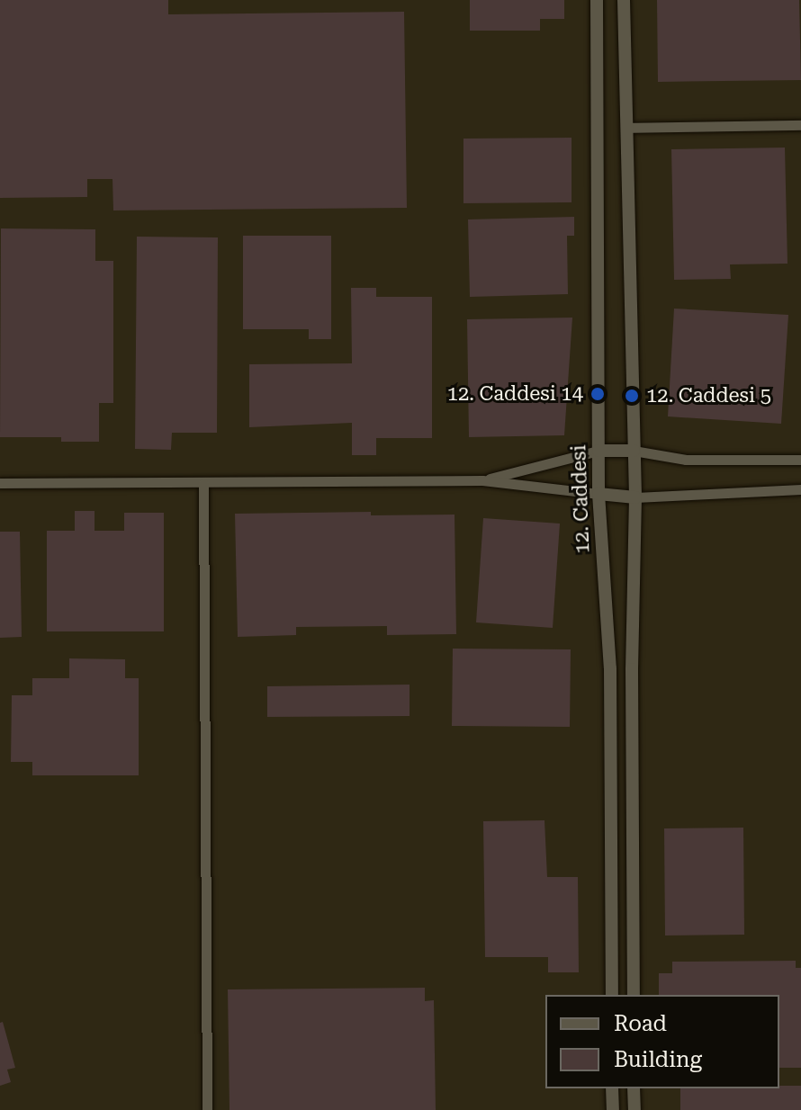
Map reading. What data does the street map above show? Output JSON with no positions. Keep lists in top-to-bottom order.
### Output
{
  "streets": {
    "street": ["12. Caddesi"]
  },
  "places": ["12. Caddesi 14", "12. Caddesi 5"],
  "legend": ["Road", "Building"]
}
